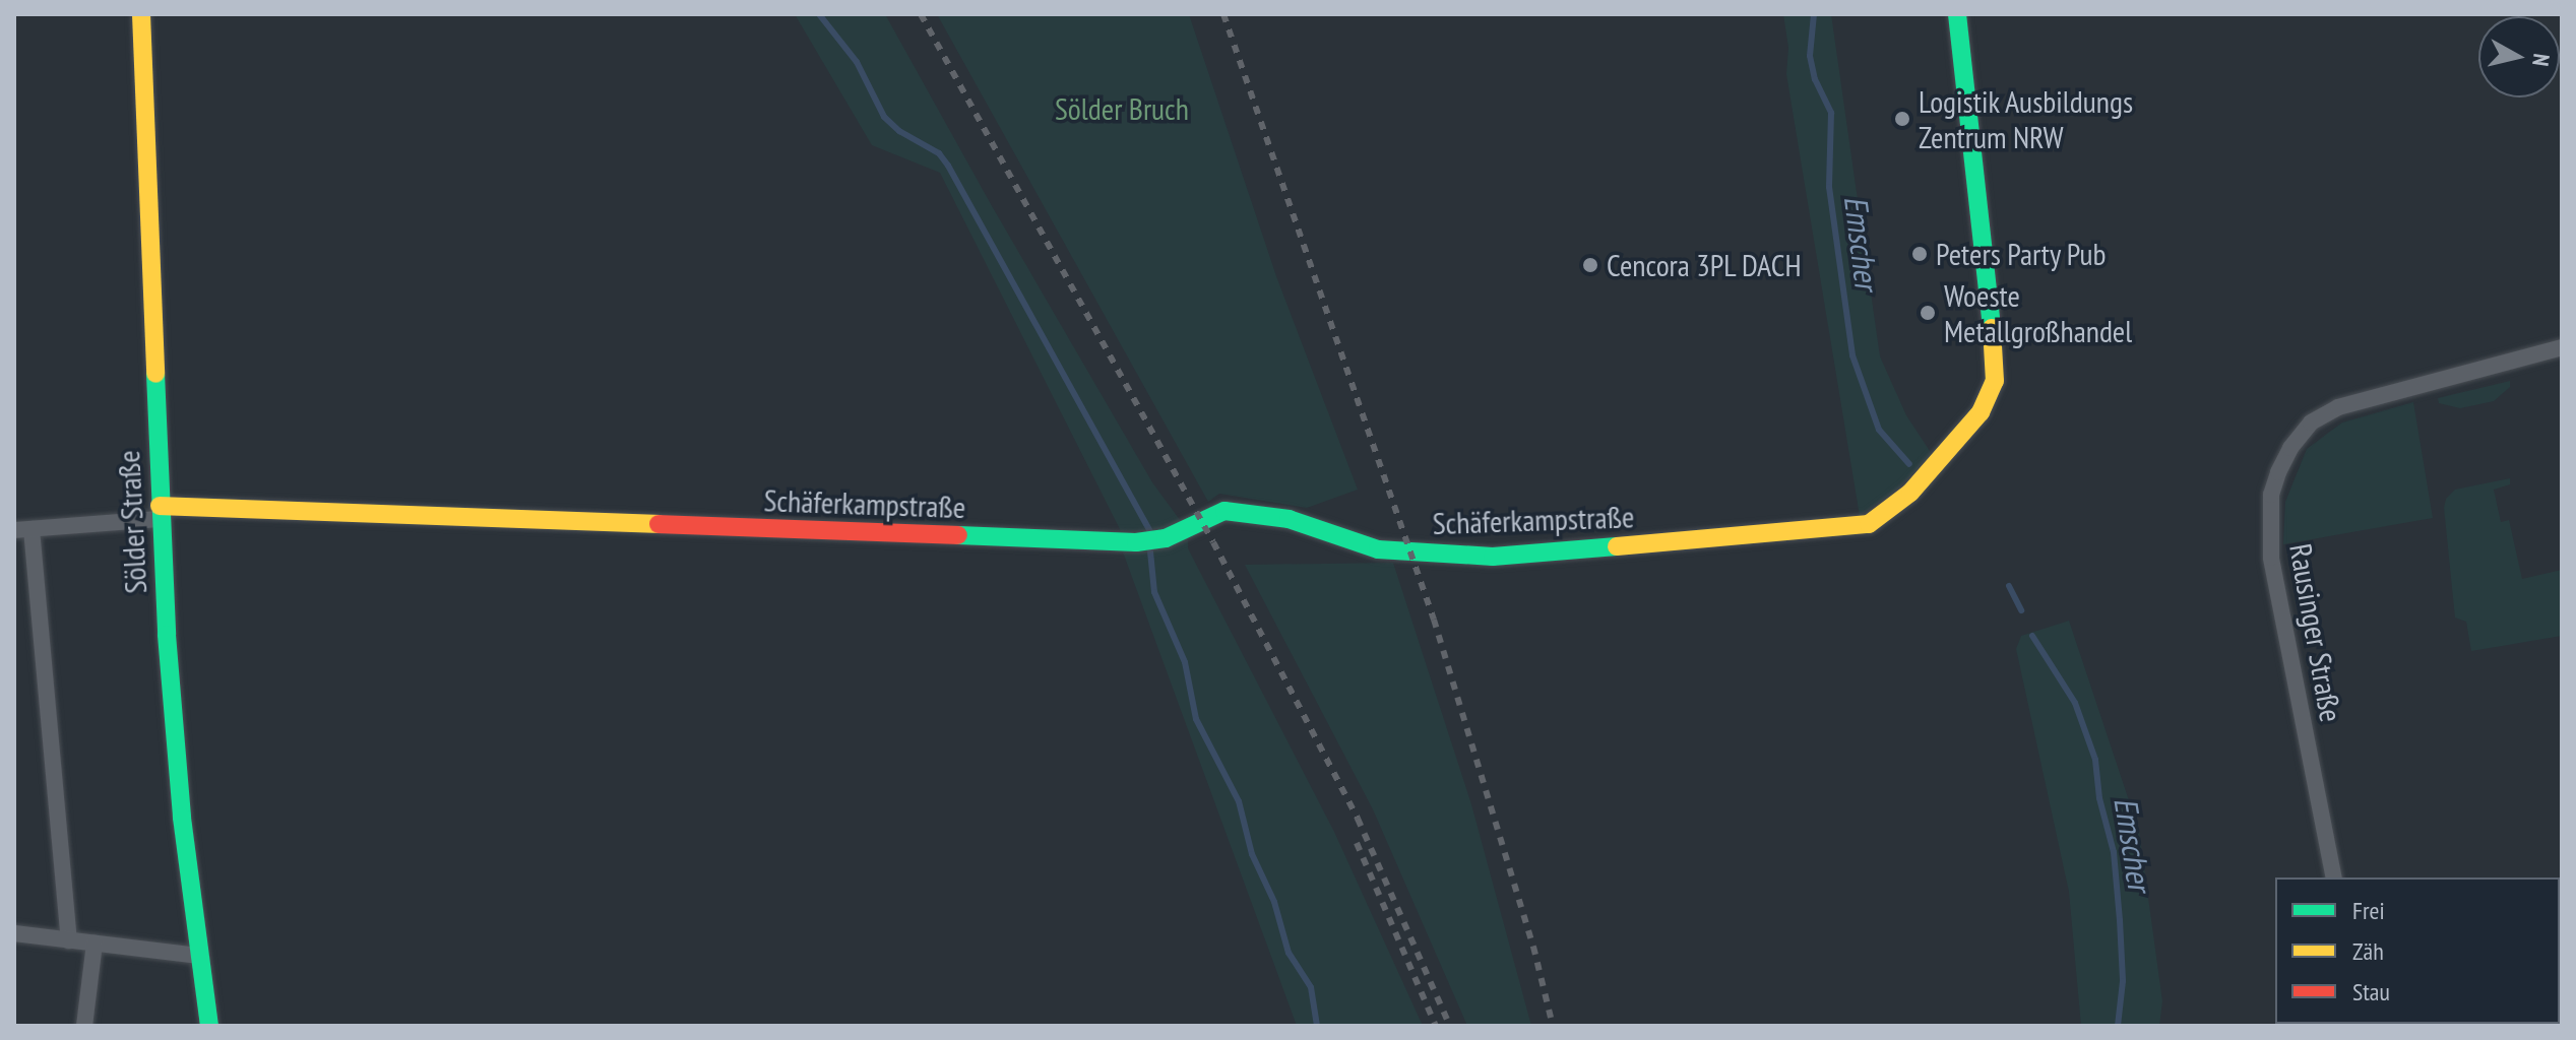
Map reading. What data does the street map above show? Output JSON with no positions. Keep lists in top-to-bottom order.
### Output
{
  "streets": {
    "street": ["Schäferkampstraße", "Sölder Straße", "Rausinger Straße"]
  },
  "crossings": [
    ["Schäferkampstraße", "Sölder Straße"]
  ],
  "water": ["Emscher"],
  "parks": ["Sölder Bruch"],
  "places": [
    "Logistik Ausbildungs Zentrum NRW",
    "Peters Party Pub",
    "Cencora 3PL DACH",
    "Woeste Metallgroßhandel"
  ],
  "legend": ["Frei", "Zäh", "Stau"],
  "north": "right"
}
